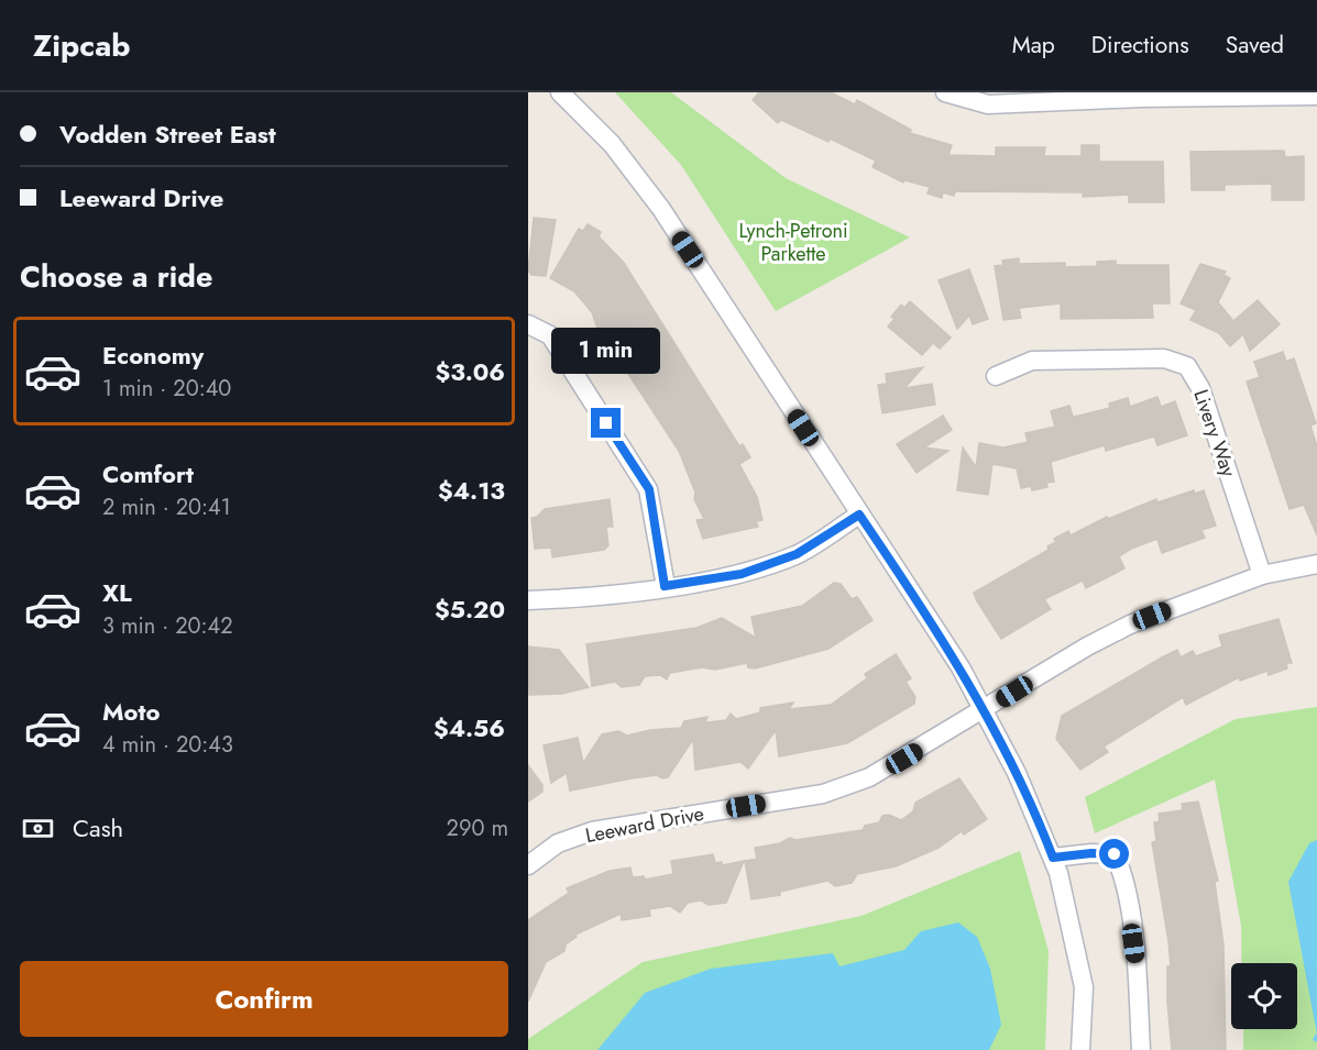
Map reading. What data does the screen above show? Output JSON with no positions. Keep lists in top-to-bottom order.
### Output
{
  "streets": {
    "street": ["Livery Way", "Leeward Drive"]
  },
  "crossings": [
    ["Livery Way", "Leeward Drive"]
  ],
  "parks": ["Lynch-Petroni Parkette"],
  "page": {
    "header": "Zipcab",
    "nav": ["Map", "Directions", "Saved"],
    "banner": ["Vodden Street East", "Leeward Drive"],
    "heading": "Choose a ride",
    "list": [
      {
        "name": "Economy",
        "note": "1 min · 20:40",
        "value": "$3.06"
      },
      {
        "name": "Comfort",
        "note": "2 min · 20:41",
        "value": "$4.13"
      },
      {
        "name": "XL",
        "note": "3 min · 20:42",
        "value": "$5.20"
      },
      {
        "name": "Moto",
        "note": "4 min · 20:43",
        "value": "$4.56"
      }
    ],
    "bubble": "1 min",
    "pay": ["Cash", "290 m"],
    "buttons": "Confirm"
  }
}
